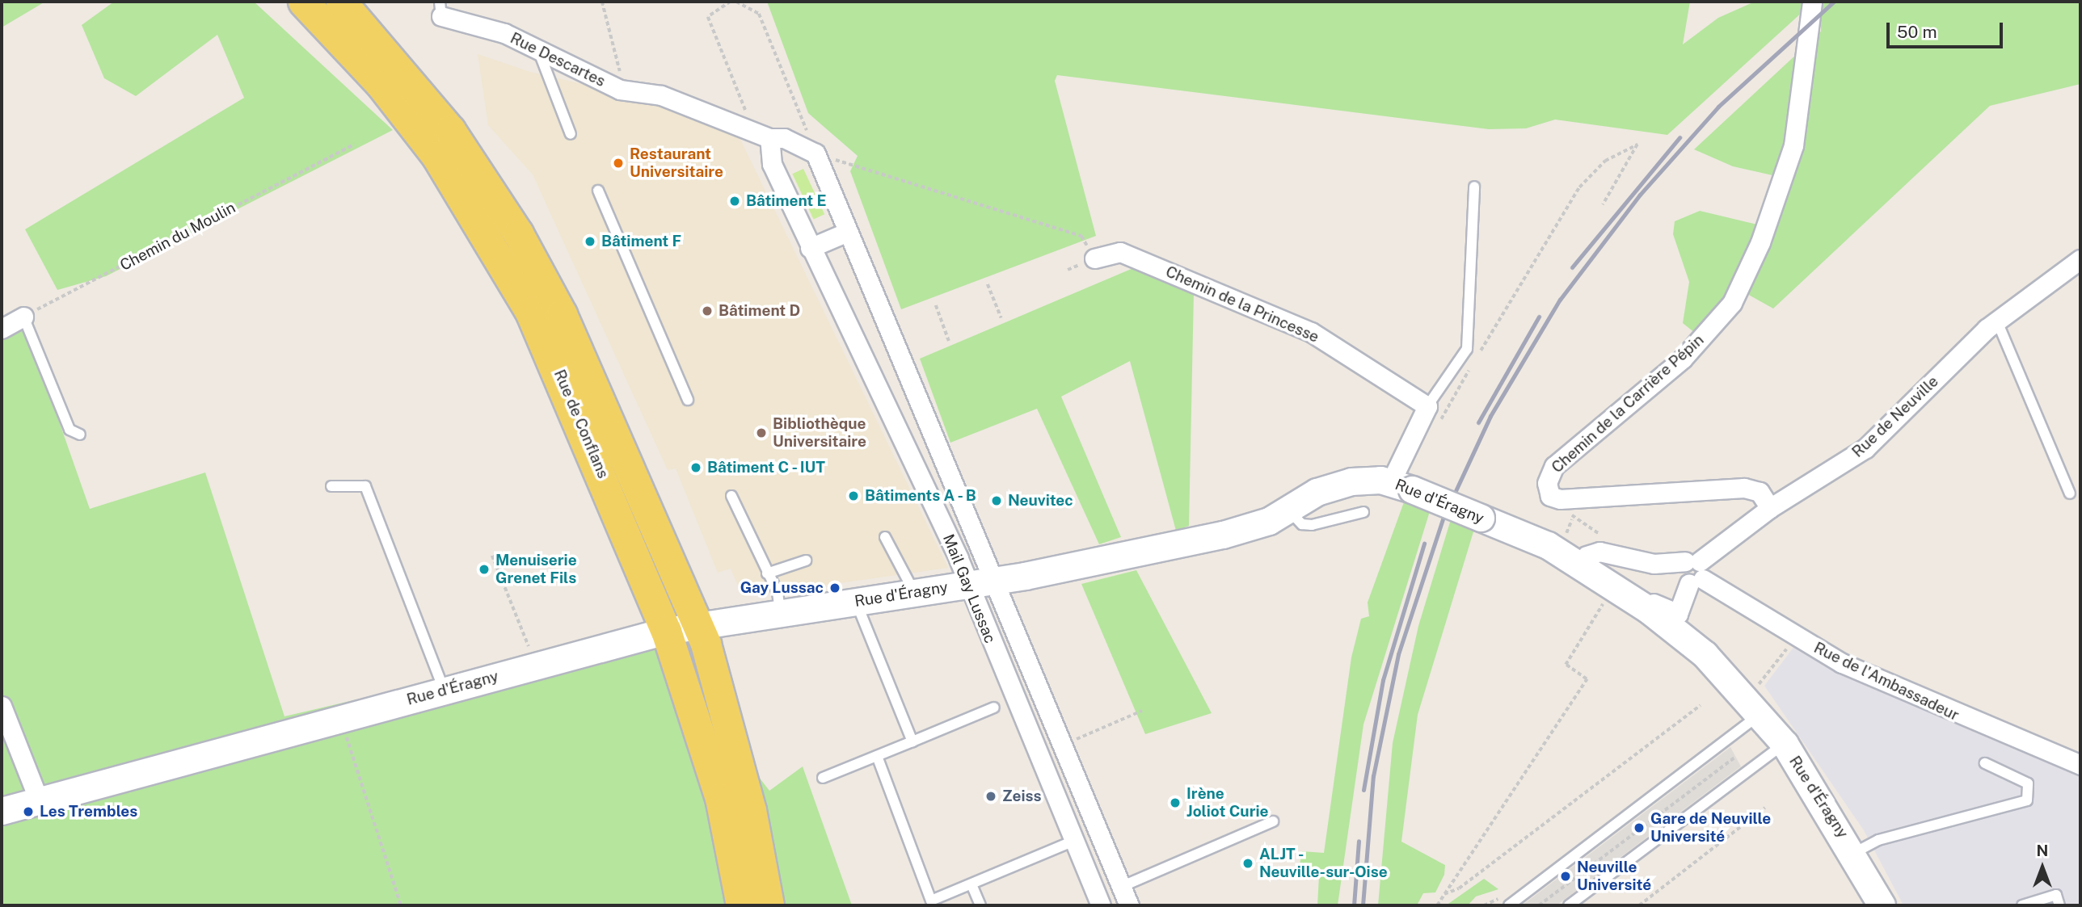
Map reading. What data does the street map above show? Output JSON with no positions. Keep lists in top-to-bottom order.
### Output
{
  "streets": {
    "main road": ["Rue de Conflans"],
    "street": [
      "Rue Descartes",
      "Chemin de la Princesse",
      "Chemin de la Carrière Pépin",
      "Rue de Neuville",
      "Rue d'Éragny",
      "Mail Gay Lussac",
      "Rue de l'Ambassadeur"
    ],
    "path": ["Chemin du Moulin"]
  },
  "crossings": [
    ["Rue Descartes", "Mail Gay Lussac"],
    ["Chemin de la Carrière Pépin", "Rue de Neuville"],
    ["Rue de Neuville", "Rue de l'Ambassadeur"],
    ["Rue de Conflans", "Rue d'Éragny"],
    ["Rue d'Éragny", "Mail Gay Lussac"]
  ],
  "places": [
    "Restaurant Universitaire",
    "Bâtiment E",
    "Bâtiment F",
    "Bâtiment D",
    "Bibliothèque Universitaire",
    "Bâtiment C - IUT",
    "Bâtiments A - B",
    "Neuvitec",
    "Menuiserie Grenet Fils",
    "Gay Lussac",
    "Zeiss",
    "Irène Joliot Curie",
    "Les Trembles",
    "Gare de Neuville Université",
    "ALJT - Neuville-sur-Oise",
    "Neuville Université"
  ],
  "scale_bar": "50 m",
  "north": "top"
}
